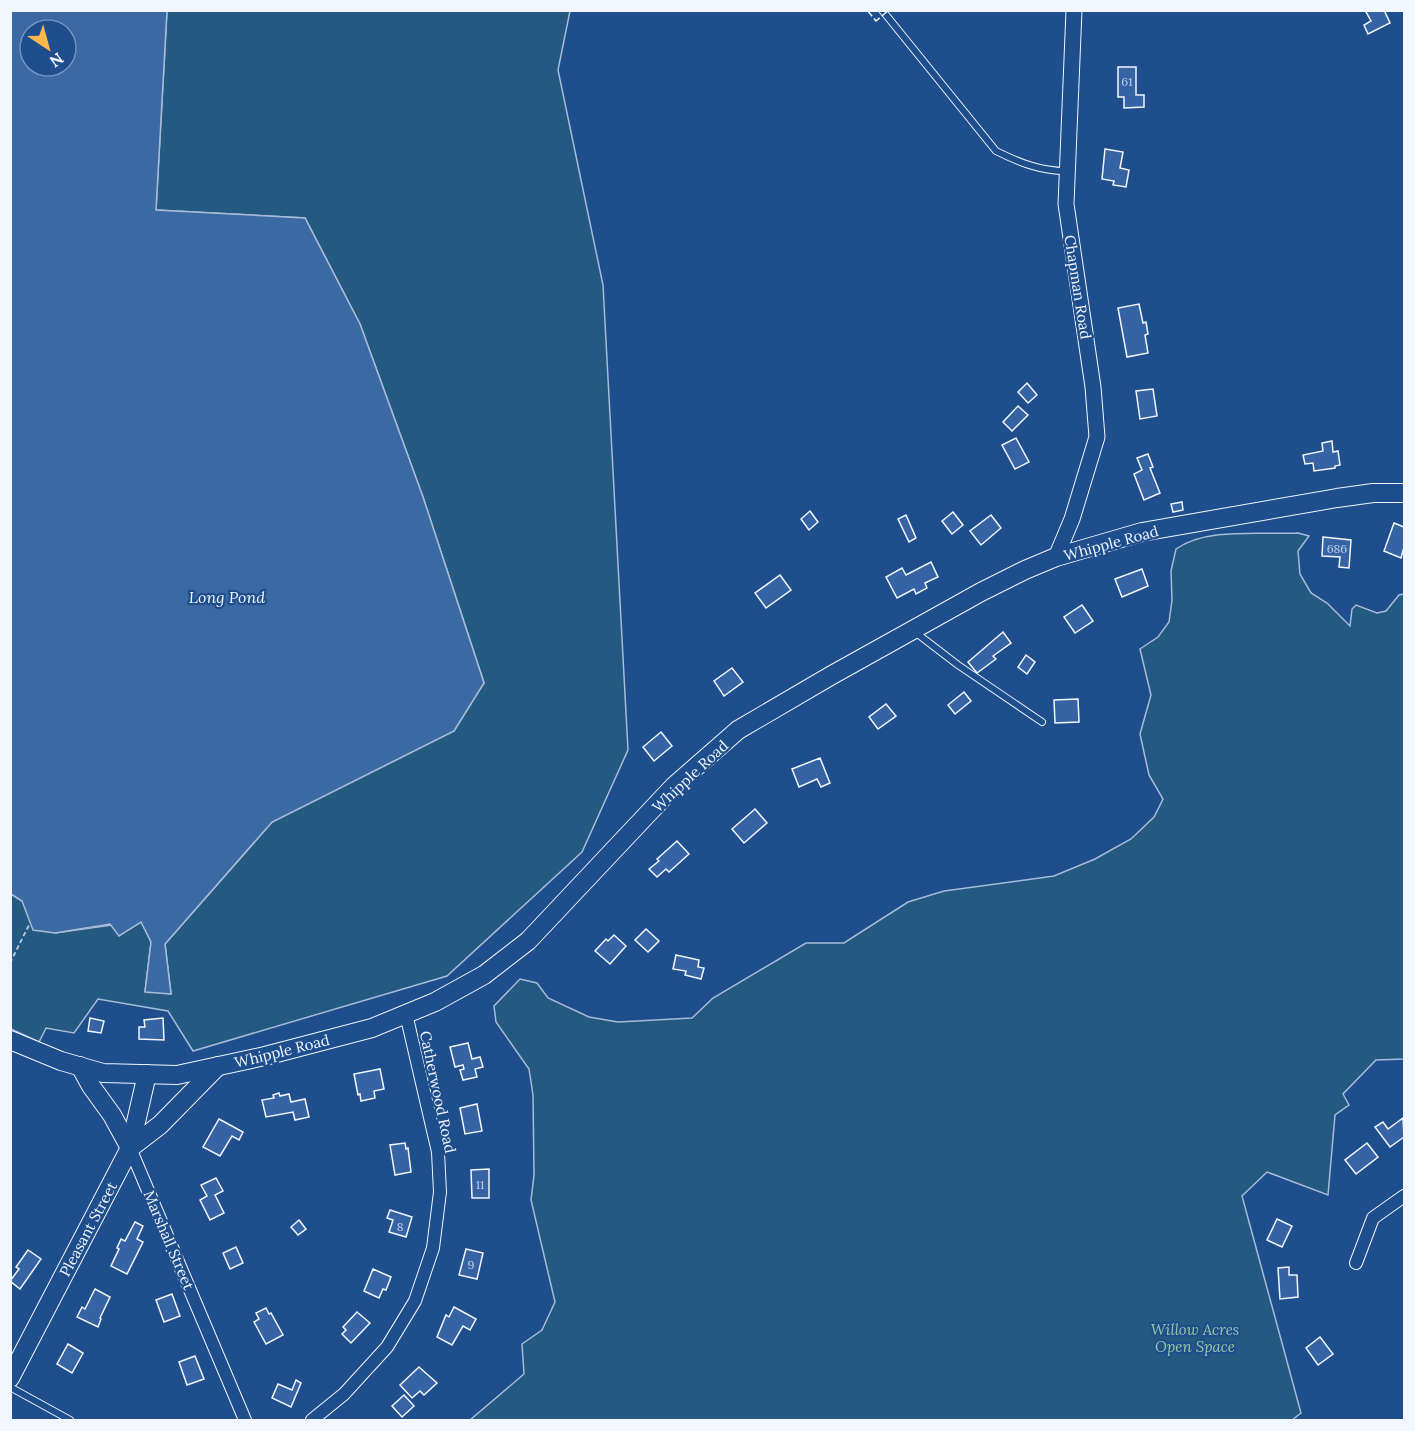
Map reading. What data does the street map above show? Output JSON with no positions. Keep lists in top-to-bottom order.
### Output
{
  "streets": {
    "main road": ["Whipple Road", "Pleasant Street", "Marshall Street"],
    "street": ["Chapman Road", "Catherwood Road"]
  },
  "crossings": [
    ["Chapman Road", "Whipple Road"],
    ["Whipple Road", "Catherwood Road"],
    ["Whipple Road", "Pleasant Street"],
    ["Whipple Road", "Marshall Street"],
    ["Pleasant Street", "Marshall Street"]
  ],
  "water": ["Long Pond"],
  "parks": ["Willow Acres Open Space"],
  "house_numbers": [
    "61",
    "686",
    "11",
    "8",
    "9"
  ],
  "north": "bottom right"
}
